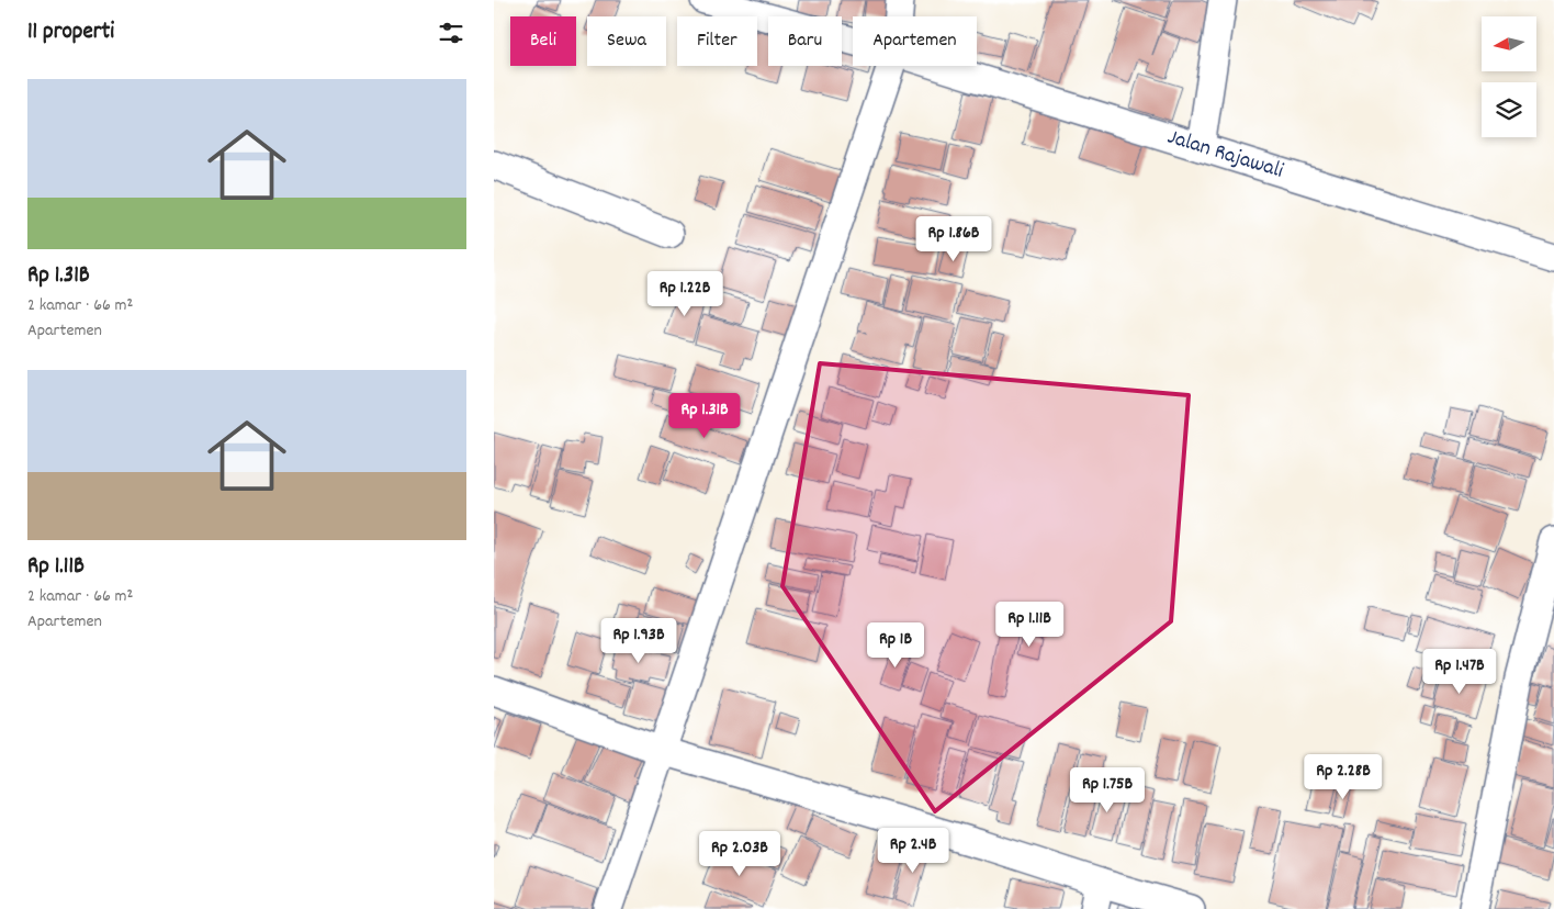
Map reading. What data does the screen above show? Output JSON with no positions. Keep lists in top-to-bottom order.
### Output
{
  "streets": {
    "street": ["Jalan Rajawali"]
  },
  "north": "left",
  "page": {
    "heading": "11 properti",
    "chip": [
      "Beli",
      "Sewa",
      "Filter",
      "Baru",
      "Apartemen"
    ],
    "list": [
      {
        "name": "Rp 1.31B",
        "note": "2 kamar · 66 m² · Apartemen"
      },
      {
        "name": "Rp 1.11B",
        "note": "2 kamar · 66 m² · Apartemen"
      }
    ],
    "price": [
      "Rp 1.86B",
      "Rp 1.22B",
      "Rp 1.31B",
      "Rp 1.11B",
      "Rp 1.93B",
      "Rp 1B",
      "Rp 1.47B",
      "Rp 2.28B",
      "Rp 1.75B",
      "Rp 2.4B",
      "Rp 2.03B"
    ]
  }
}
